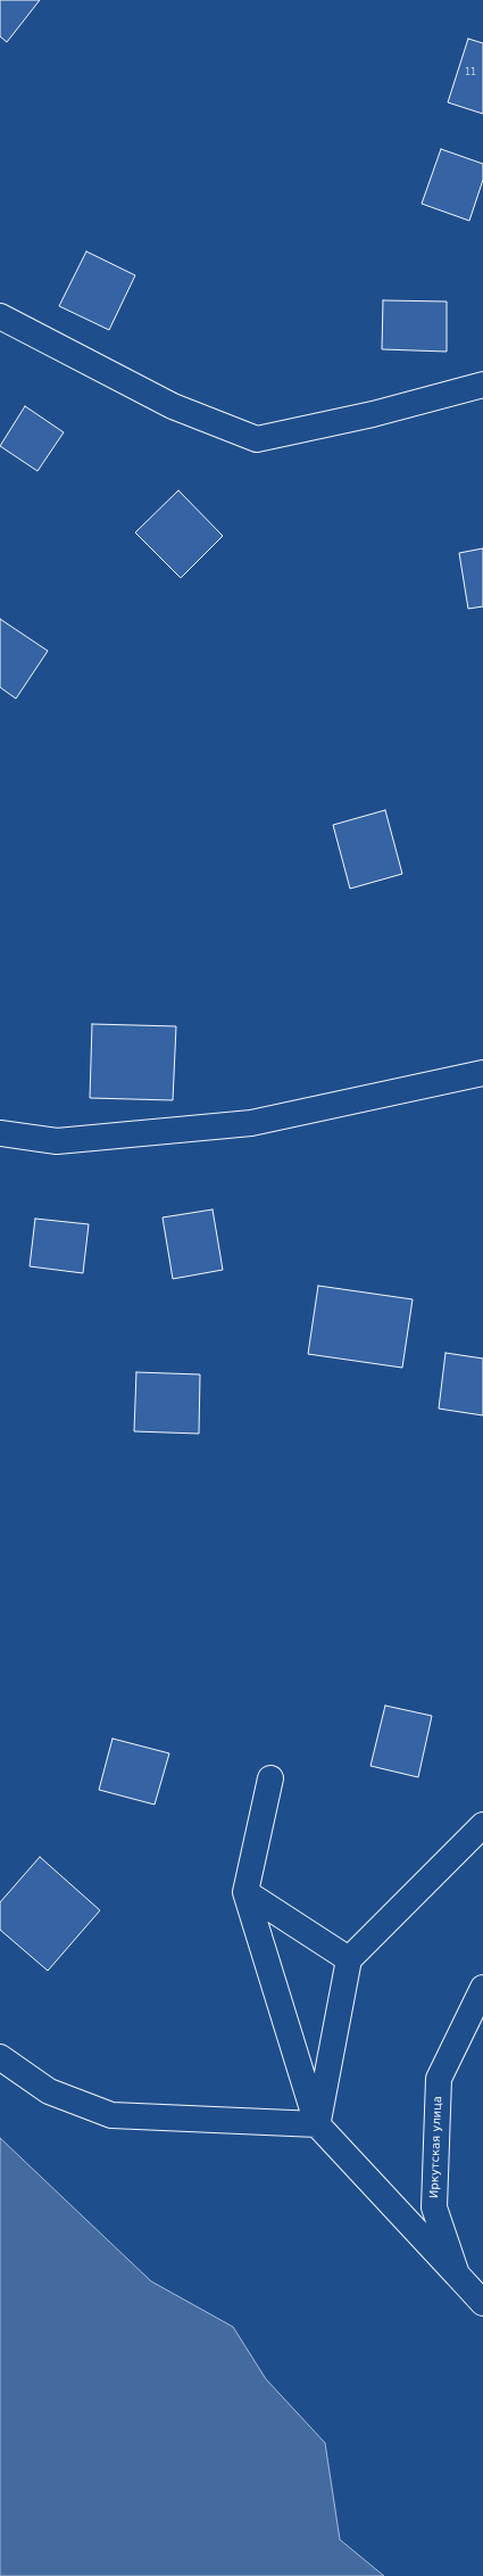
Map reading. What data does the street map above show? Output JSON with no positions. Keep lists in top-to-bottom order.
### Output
{
  "streets": {
    "street": ["Иркутская улица"]
  },
  "house_numbers": ["11"]
}
